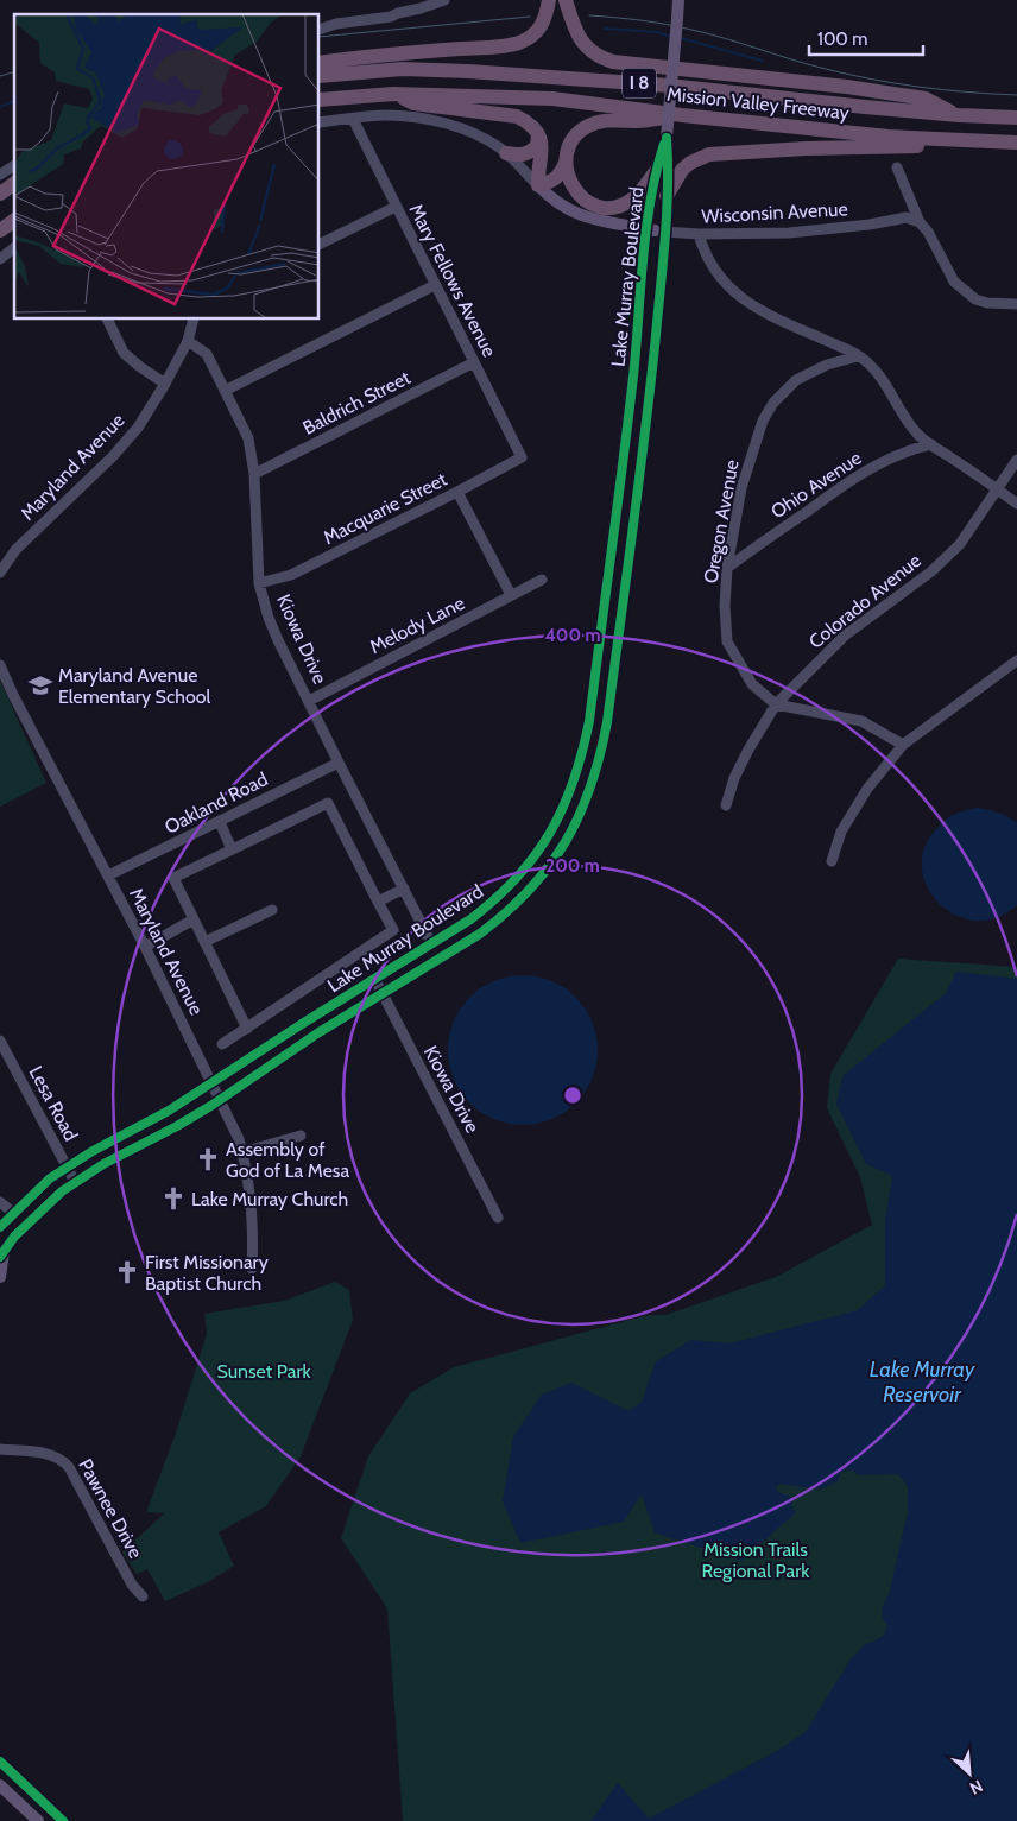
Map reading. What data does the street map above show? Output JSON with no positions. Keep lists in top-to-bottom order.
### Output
{
  "streets": {
    "highway": ["I 8", "Mission Valley Freeway"],
    "main road": ["Lake Murray Boulevard"],
    "street": [
      "Wisconsin Avenue",
      "Mary Fellows Avenue",
      "Baldrich Street",
      "Maryland Avenue",
      "Ohio Avenue",
      "Macquarie Street",
      "Oregon Avenue",
      "Colorado Avenue",
      "Melody Lane",
      "Kiowa Drive",
      "Oakland Road",
      "Lesa Road",
      "Pawnee Drive"
    ]
  },
  "crossings": [
    ["Wisconsin Avenue", "Lake Murray Boulevard"],
    ["Lake Murray Boulevard", "Maryland Avenue"],
    ["Lake Murray Boulevard", "Kiowa Drive"],
    ["Lake Murray Boulevard", "Lesa Road"],
    ["Mary Fellows Avenue", "Baldrich Street"],
    ["Mary Fellows Avenue", "Macquarie Street"],
    ["Baldrich Street", "Kiowa Drive"],
    ["Maryland Avenue", "Kiowa Drive"],
    ["Maryland Avenue", "Oakland Road"],
    ["Ohio Avenue", "Oregon Avenue"],
    ["Macquarie Street", "Kiowa Drive"],
    ["Oregon Avenue", "Colorado Avenue"],
    ["Melody Lane", "Kiowa Drive"],
    ["Kiowa Drive", "Oakland Road"]
  ],
  "water": ["Lake Murray Reservoir"],
  "parks": ["Sunset Park", "Mission Trails Regional Park"],
  "places": {
    "school or university": ["Maryland Avenue Elementary School"],
    "church": ["Assembly of God of La Mesa", "Lake Murray Church", "First Missionary Baptist Church"]
  },
  "scale_bar": "100 m",
  "north": "bottom right",
  "rings": ["400 m", "200 m"]
}
